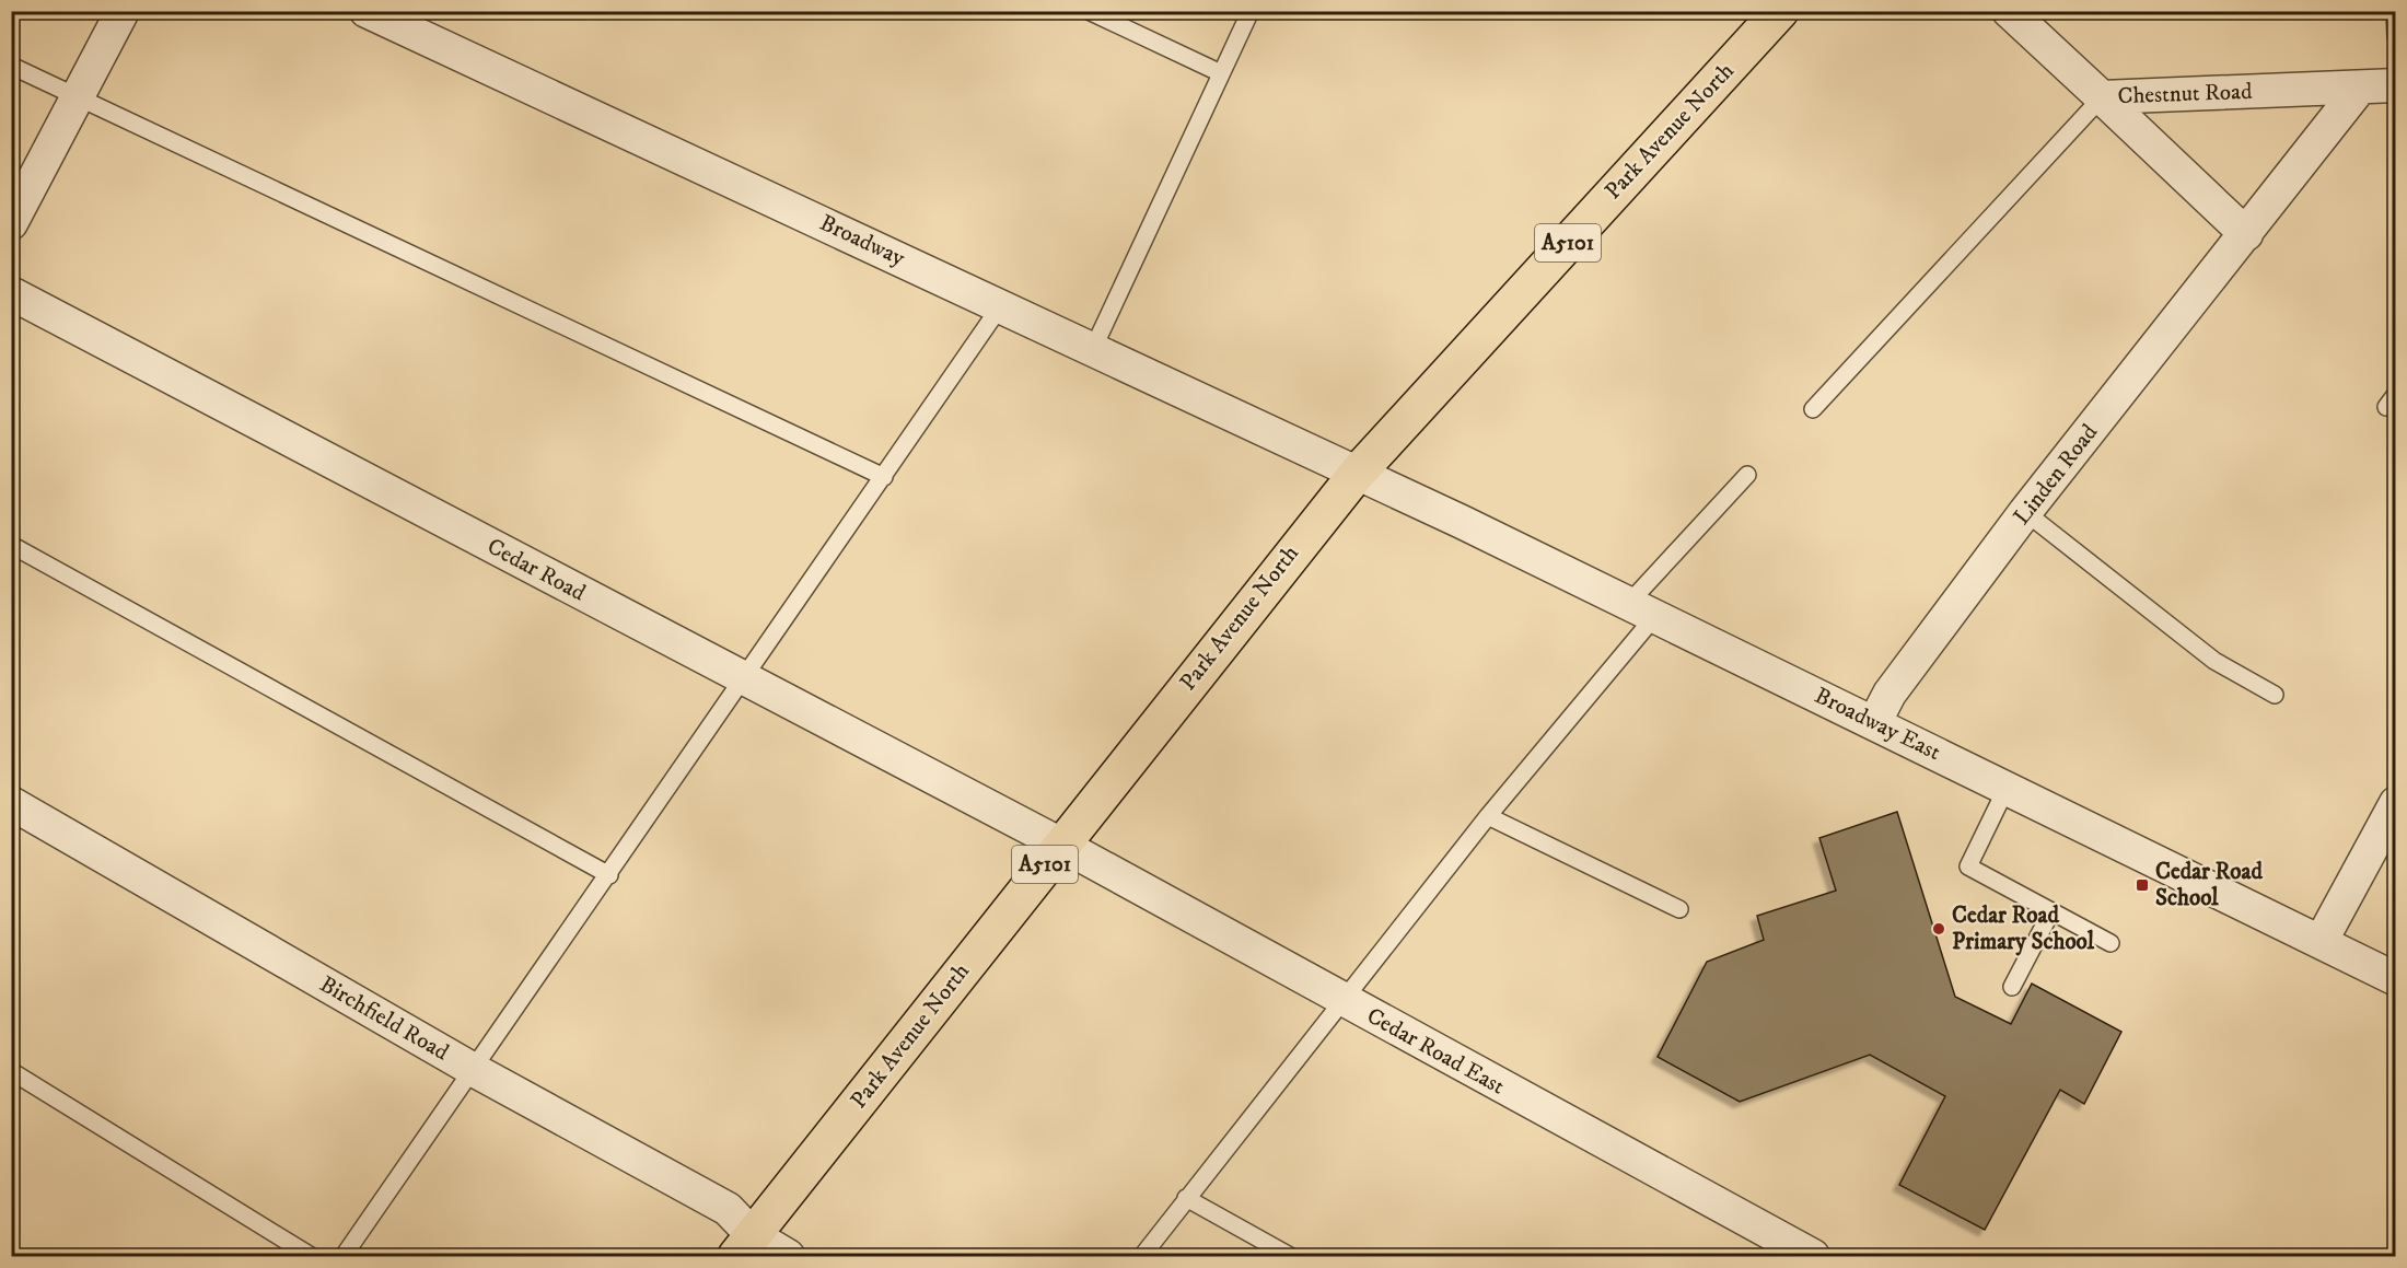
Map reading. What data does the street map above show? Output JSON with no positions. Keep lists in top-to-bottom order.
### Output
{
  "streets": {
    "main road": ["Park Avenue North", "A5101"],
    "street": [
      "Chestnut Road",
      "Broadway",
      "Linden Road",
      "Cedar Road",
      "Broadway East",
      "Birchfield Road",
      "Cedar Road East"
    ]
  },
  "crossings": [
    ["Chestnut Road", "Linden Road"],
    ["Park Avenue North", "Broadway"],
    ["Park Avenue North", "Cedar Road"],
    ["Park Avenue North", "Broadway East"],
    ["Park Avenue North", "Birchfield Road"],
    ["Park Avenue North", "Cedar Road East"],
    ["Broadway", "Broadway East"],
    ["Linden Road", "Broadway East"],
    ["Cedar Road", "Cedar Road East"]
  ],
  "places": {
    "transit": ["Cedar Road School"],
    "other": ["Cedar Road Primary School"]
  }
}
